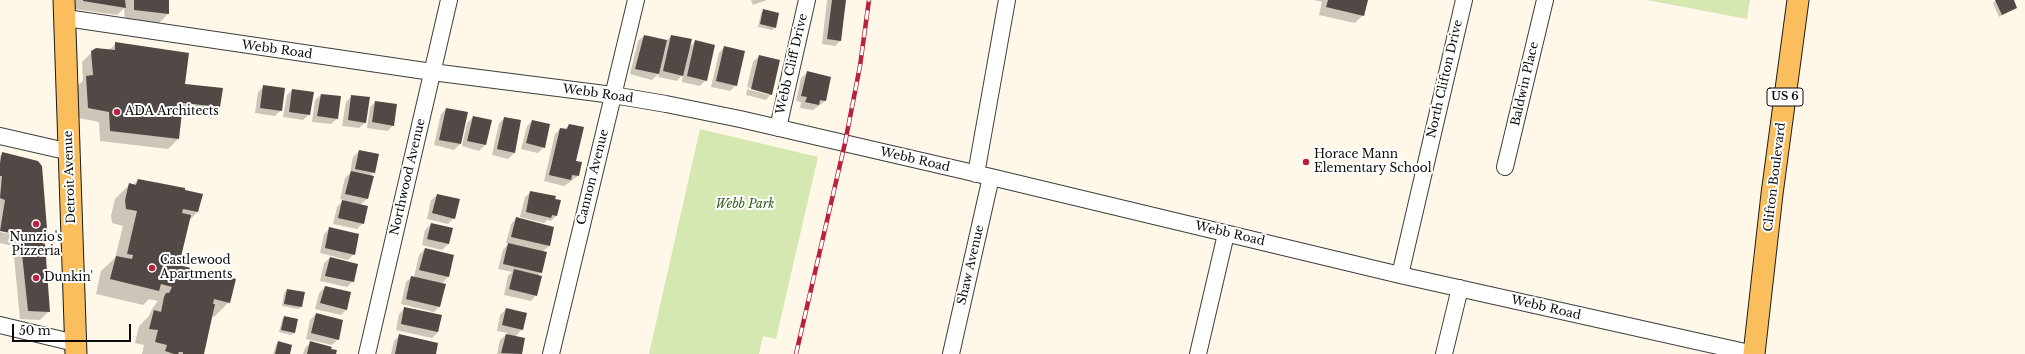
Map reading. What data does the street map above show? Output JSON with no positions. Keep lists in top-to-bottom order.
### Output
{
  "streets": {
    "main road": ["US 6", "Detroit Avenue", "Clifton Boulevard"],
    "street": [
      "Webb Road",
      "Webb Cliff Drive",
      "North Clifton Drive",
      "Baldwin Place",
      "Northwood Avenue",
      "Cannon Avenue",
      "Shaw Avenue"
    ]
  },
  "crossings": [
    ["Webb Road", "Webb Cliff Drive"],
    ["Webb Road", "North Clifton Drive"],
    ["Webb Road", "Detroit Avenue"],
    ["Webb Road", "Northwood Avenue"],
    ["Webb Road", "Cannon Avenue"],
    ["Webb Road", "Clifton Boulevard"],
    ["Webb Road", "Shaw Avenue"]
  ],
  "parks": ["Webb Park"],
  "places": [
    "ADA Architects",
    "Horace Mann Elementary School",
    "Nunzio's Pizzeria",
    "Castlewood Apartments",
    "Dunkin'"
  ],
  "scale_bar": "50 m"
}
